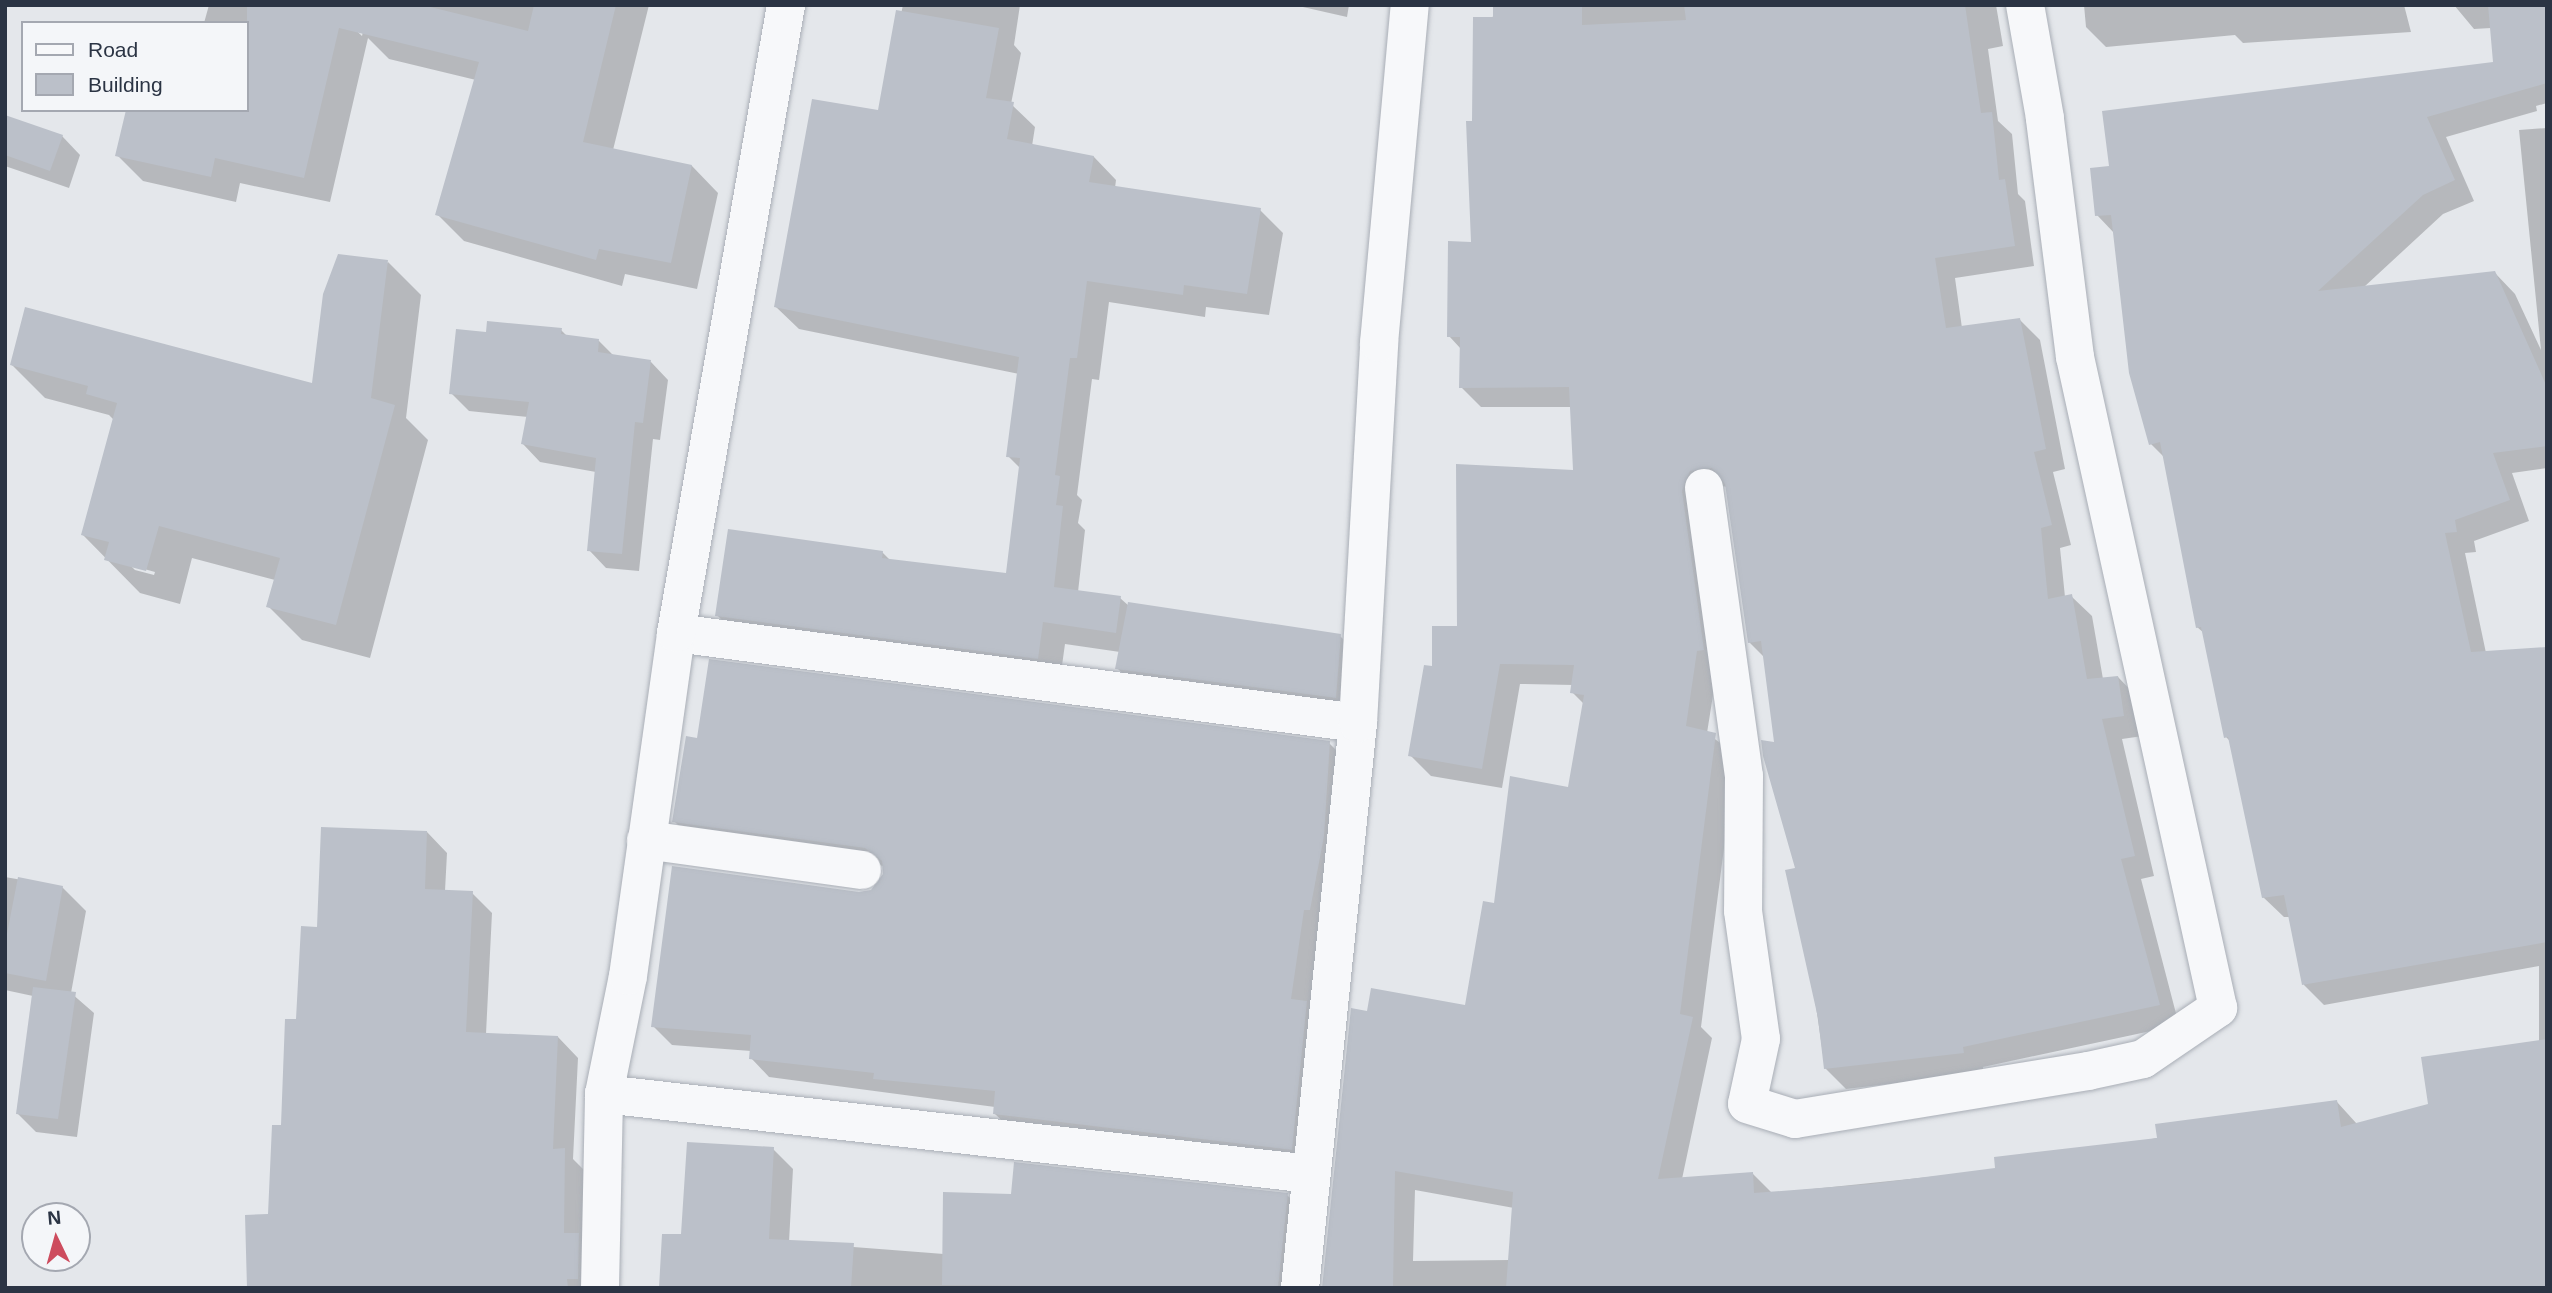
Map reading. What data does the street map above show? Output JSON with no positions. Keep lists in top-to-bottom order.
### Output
{
  "legend": ["Road", "Building"],
  "north": "top"
}
